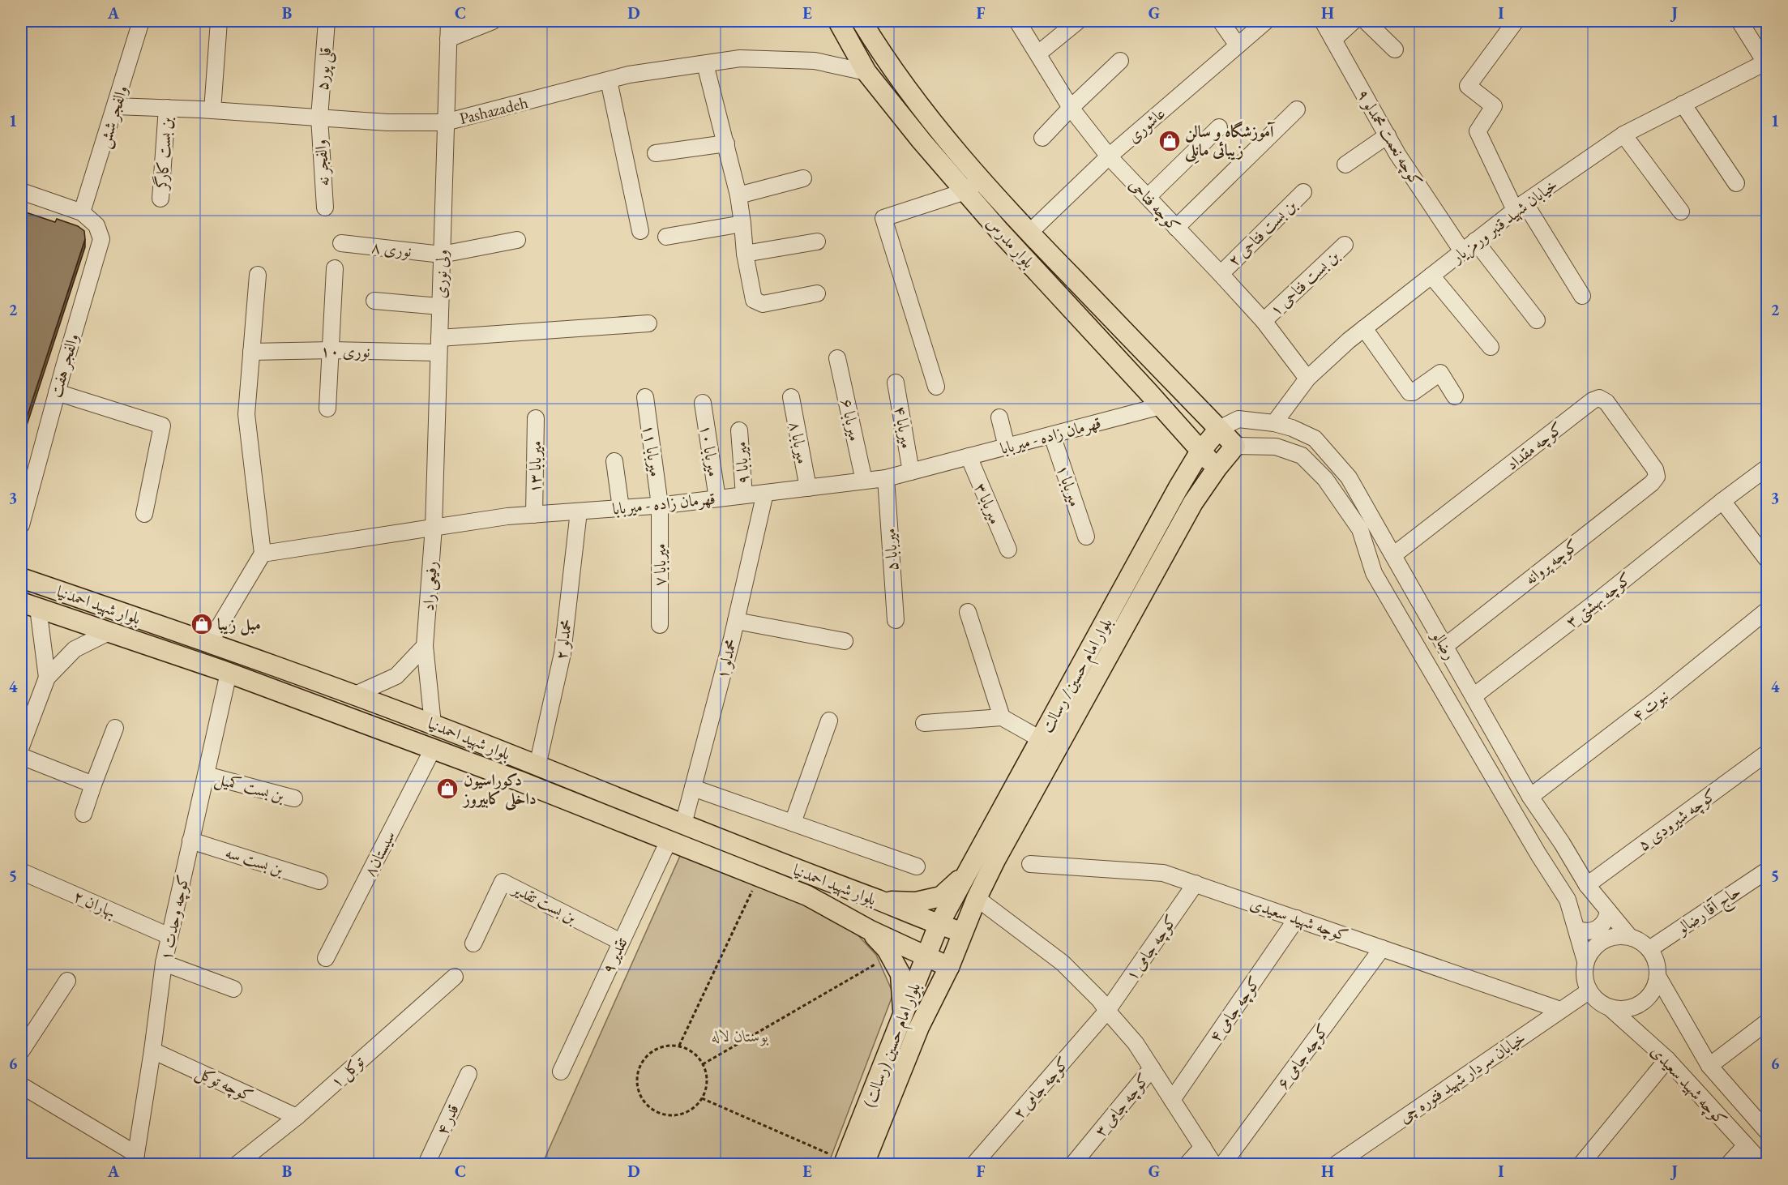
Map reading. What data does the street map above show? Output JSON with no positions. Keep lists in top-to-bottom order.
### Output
{
  "streets": {
    "main road": [
      "بلوار مدرس",
      "بلوار شهید احمدنیا",
      "بلوار امام حسین/ رسالت",
      "بلوار امام حسین (رسالت)"
    ],
    "street": [
      "قلی پور۵",
      "Pashazadeh",
      "والفجر شش",
      "عاشوری",
      "کوچه نعمت محمدلو ۹",
      "بن بست کارگر",
      "والفجر نه",
      "کوچه فتاحی",
      "خیابان شهید قنبر ورمزیار",
      "بن بست فتاحی ۲",
      "نوری ۸",
      "ولی نوری",
      "بن بست فتاحی ۱",
      "نوری ۱۰",
      "والفجر هفت",
      "میربابا ۶",
      "میربابا ۴",
      "قهرمان زاده - میربابا",
      "میربابا ۸",
      "کوچه مقداد",
      "میربابا ۱۱",
      "میربابا ۱۰",
      "میربابا ۹",
      "میربابا ۱۳",
      "میربابا ۱",
      "میربابا ۳",
      "میربابا ۵",
      "کوچه پروانه",
      "میربابا ۷",
      "رفیعی راد",
      "کوچه بهشتی ۳",
      "محمدلو ۲",
      "رضالو",
      "محمدلو ۱",
      "نبوت ۴",
      "بن بست کمیل",
      "کوچه شیرودی ۵",
      "سیستان۸",
      "بن بست سه",
      "بن بست تقدیر",
      "بهاران ۲",
      "حاج آقا رضالو",
      "کوچه وحدت ۱",
      "کوچه شهید سعیدی",
      "کوچه جامی ۱",
      "۹ تقدیر",
      "کوچه جامی ۴",
      "کوچه جامی ۶",
      "توکل ۱",
      "خیابان سردار شهید فتوره چی",
      "کوچه توکل",
      "کوچه جامی ۲",
      "کوچه جامی ۳",
      "قدر ۴"
    ]
  },
  "crossings": [
    ["قلی پور۵", "Pashazadeh"],
    ["قلی پور۵", "والفجر نه"],
    ["Pashazadeh", "والفجر شش"],
    ["Pashazadeh", "بن بست کارگر"],
    ["Pashazadeh", "والفجر نه"],
    ["Pashazadeh", "بلوار مدرس"],
    ["Pashazadeh", "ولی نوری"],
    ["والفجر شش", "والفجر هفت"],
    ["عاشوری", "کوچه فتاحی"],
    ["عاشوری", "بلوار مدرس"],
    ["کوچه نعمت محمدلو ۹", "خیابان شهید قنبر ورمزیار"],
    ["کوچه فتاحی", "خیابان شهید قنبر ورمزیار"],
    ["کوچه فتاحی", "بن بست فتاحی ۲"],
    ["کوچه فتاحی", "بن بست فتاحی ۱"],
    ["خیابان شهید قنبر ورمزیار", "رضالو"],
    ["بلوار مدرس", "قهرمان زاده - میربابا"],
    ["بلوار مدرس", "رضالو"],
    ["بلوار مدرس", "بلوار امام حسین/ رسالت"],
    ["نوری ۸", "ولی نوری"],
    ["ولی نوری", "نوری ۱۰"],
    ["ولی نوری", "قهرمان زاده - میربابا"],
    ["ولی نوری", "رفیعی راد"],
    ["میربابا ۶", "قهرمان زاده - میربابا"],
    ["میربابا ۴", "قهرمان زاده - میربابا"],
    ["قهرمان زاده - میربابا", "میربابا ۸"],
    ["قهرمان زاده - میربابا", "میربابا ۱۱"],
    ["قهرمان زاده - میربابا", "میربابا ۱۰"],
    ["قهرمان زاده - میربابا", "میربابا ۹"],
    ["قهرمان زاده - میربابا", "میربابا ۱۳"],
    ["قهرمان زاده - میربابا", "میربابا ۱"],
    ["قهرمان زاده - میربابا", "میربابا ۳"],
    ["قهرمان زاده - میربابا", "میربابا ۵"],
    ["قهرمان زاده - میربابا", "میربابا ۷"],
    ["قهرمان زاده - میربابا", "رفیعی راد"],
    ["قهرمان زاده - میربابا", "محمدلو ۲"],
    ["قهرمان زاده - میربابا", "محمدلو ۱"],
    ["کوچه مقداد", "کوچه پروانه"],
    ["کوچه مقداد", "رضالو"],
    ["میربابا ۱۱", "میربابا ۷"],
    ["کوچه پروانه", "رضالو"],
    ["رفیعی راد", "بلوار شهید احمدنیا"],
    ["کوچه بهشتی ۳", "رضالو"],
    ["بلوار شهید احمدنیا", "محمدلو ۲"],
    ["بلوار شهید احمدنیا", "محمدلو ۱"],
    ["بلوار شهید احمدنیا", "بلوار امام حسین/ رسالت"],
    ["بلوار شهید احمدنیا", "سیستان۸"],
    ["بلوار شهید احمدنیا", "کوچه وحدت ۱"],
    ["بلوار شهید احمدنیا", "۹ تقدیر"],
    ["بلوار شهید احمدنیا", "بلوار امام حسین (رسالت)"],
    ["رضالو", "بلوار امام حسین/ رسالت"],
    ["رضالو", "نبوت ۴"],
    ["رضالو", "کوچه شیرودی ۵"],
    ["رضالو", "حاج آقا رضالو"],
    ["رضالو", "کوچه شهید سعیدی"],
    ["رضالو", "خیابان سردار شهید فتوره چی"],
    ["بلوار امام حسین/ رسالت", "بلوار امام حسین (رسالت)"],
    ["بن بست کمیل", "کوچه وحدت ۱"],
    ["بن بست سه", "کوچه وحدت ۱"],
    ["بن بست تقدیر", "۹ تقدیر"],
    ["بهاران ۲", "کوچه وحدت ۱"],
    ["حاج آقا رضالو", "کوچه شهید سعیدی"],
    ["حاج آقا رضالو", "خیابان سردار شهید فتوره چی"],
    ["کوچه وحدت ۱", "کوچه توکل"],
    ["کوچه شهید سعیدی", "کوچه جامی ۱"],
    ["کوچه شهید سعیدی", "کوچه جامی ۴"],
    ["کوچه شهید سعیدی", "کوچه جامی ۶"],
    ["کوچه شهید سعیدی", "خیابان سردار شهید فتوره چی"],
    ["کوچه جامی ۱", "کوچه جامی ۲"],
    ["توکل ۱", "کوچه توکل"]
  ],
  "parks": ["بوستان لاله"],
  "places": {
    "shop": ["آموزشگاه و سالن زیبائی مانِلی", "مبل زیبا", "دکوراسیون داخلی کابیروز"]
  },
  "grid": {
    "columns": [
      "A",
      "B",
      "C",
      "D",
      "E",
      "F",
      "G",
      "H",
      "I",
      "J"
    ],
    "rows": [
      "1",
      "2",
      "3",
      "4",
      "5",
      "6"
    ]
  }
}
